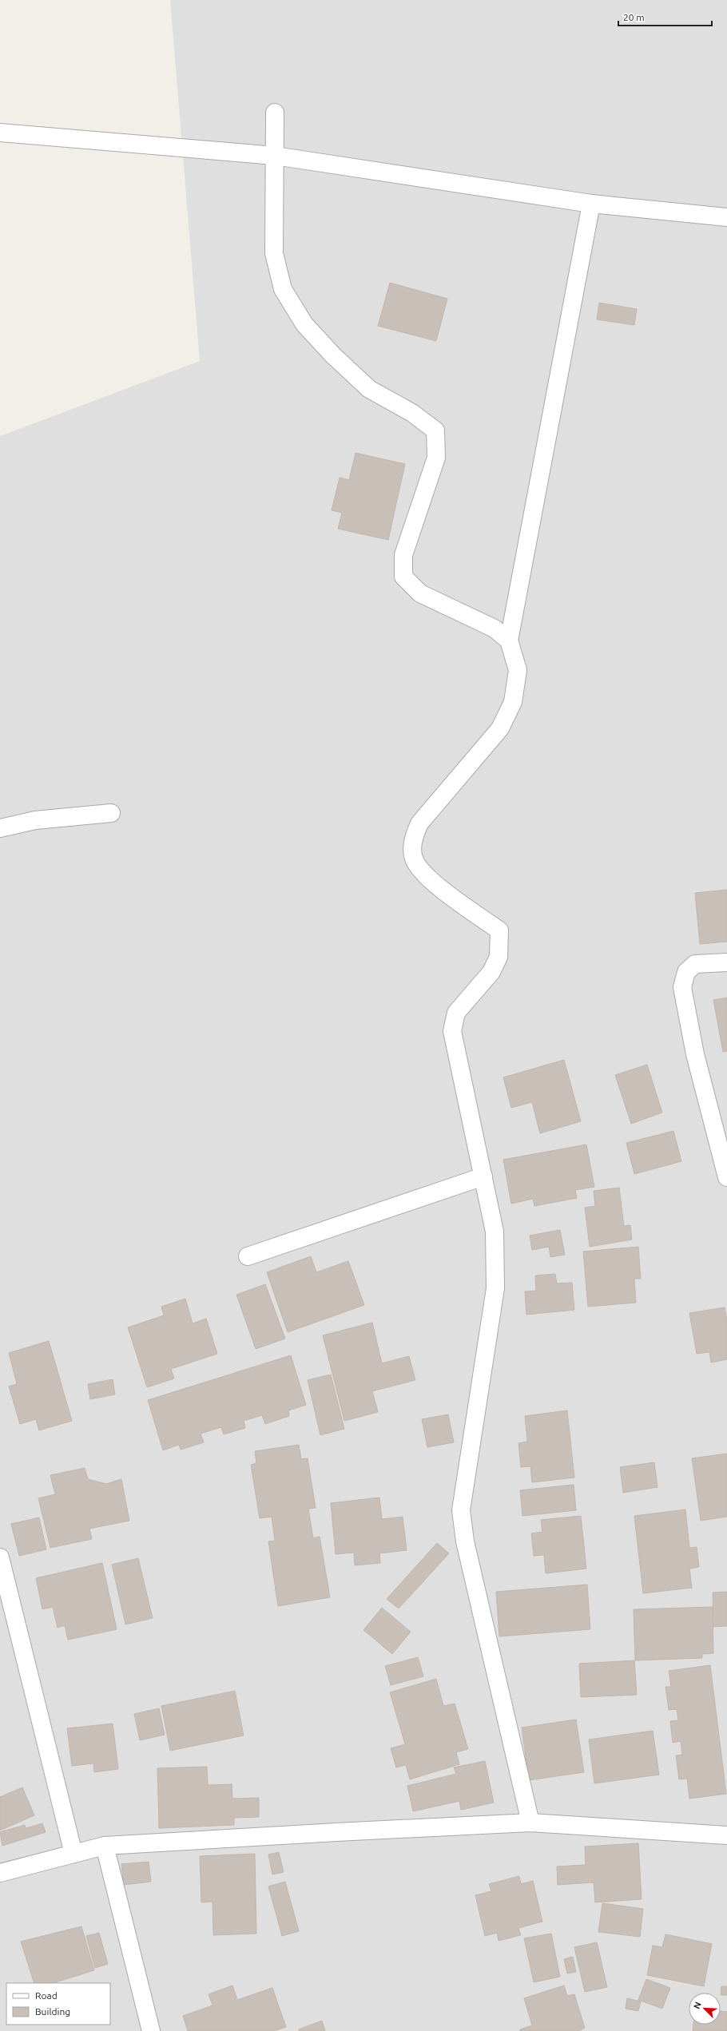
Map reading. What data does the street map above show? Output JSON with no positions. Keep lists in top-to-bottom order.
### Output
{
  "legend": ["Road", "Building"],
  "scale_bar": "20 m",
  "north": "top left"
}
